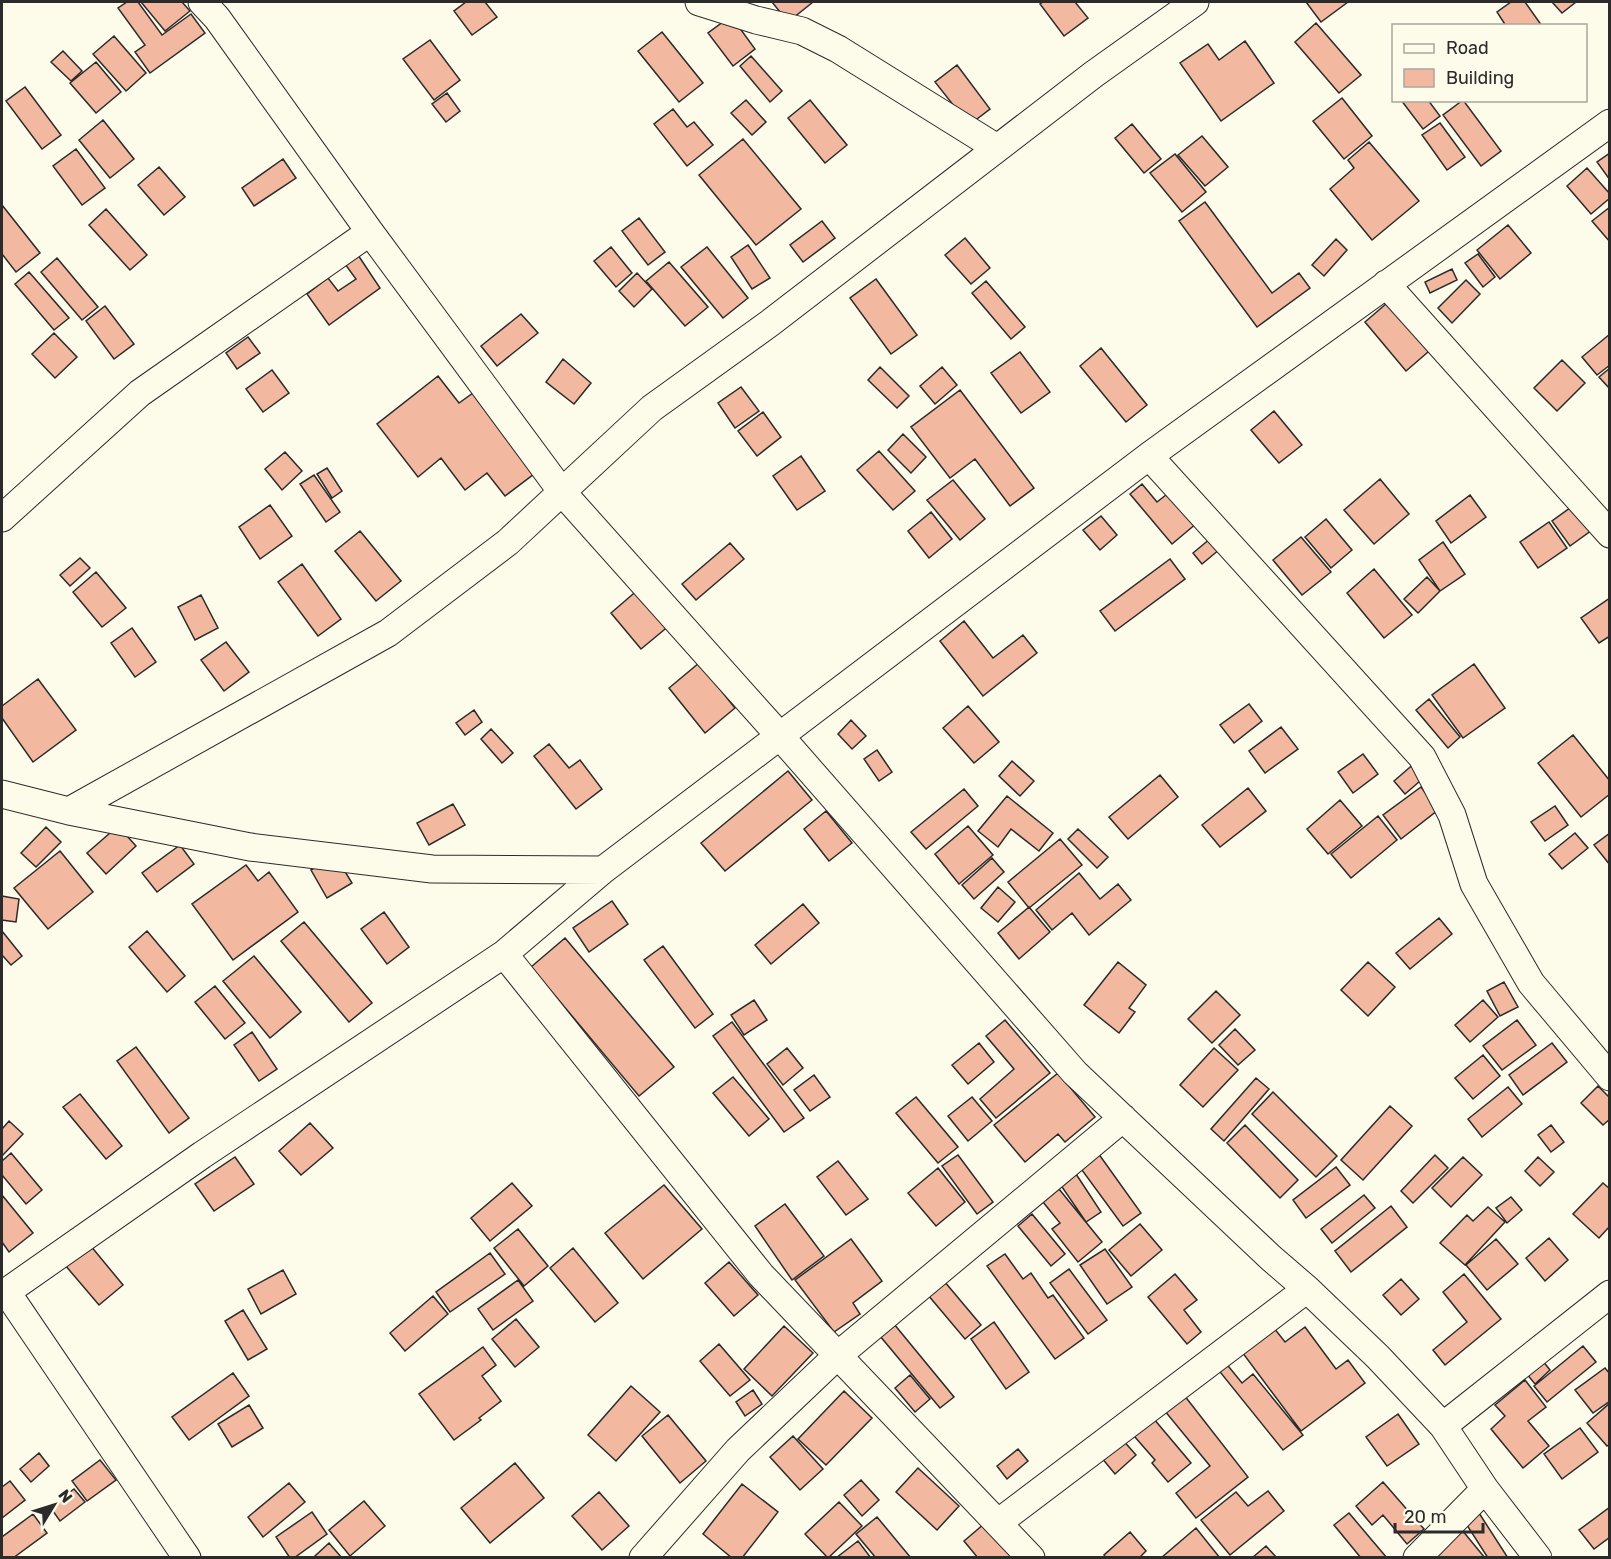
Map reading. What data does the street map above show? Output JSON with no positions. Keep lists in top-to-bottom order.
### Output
{
  "legend": ["Road", "Building"],
  "scale_bar": "20 m",
  "north": "top right"
}
